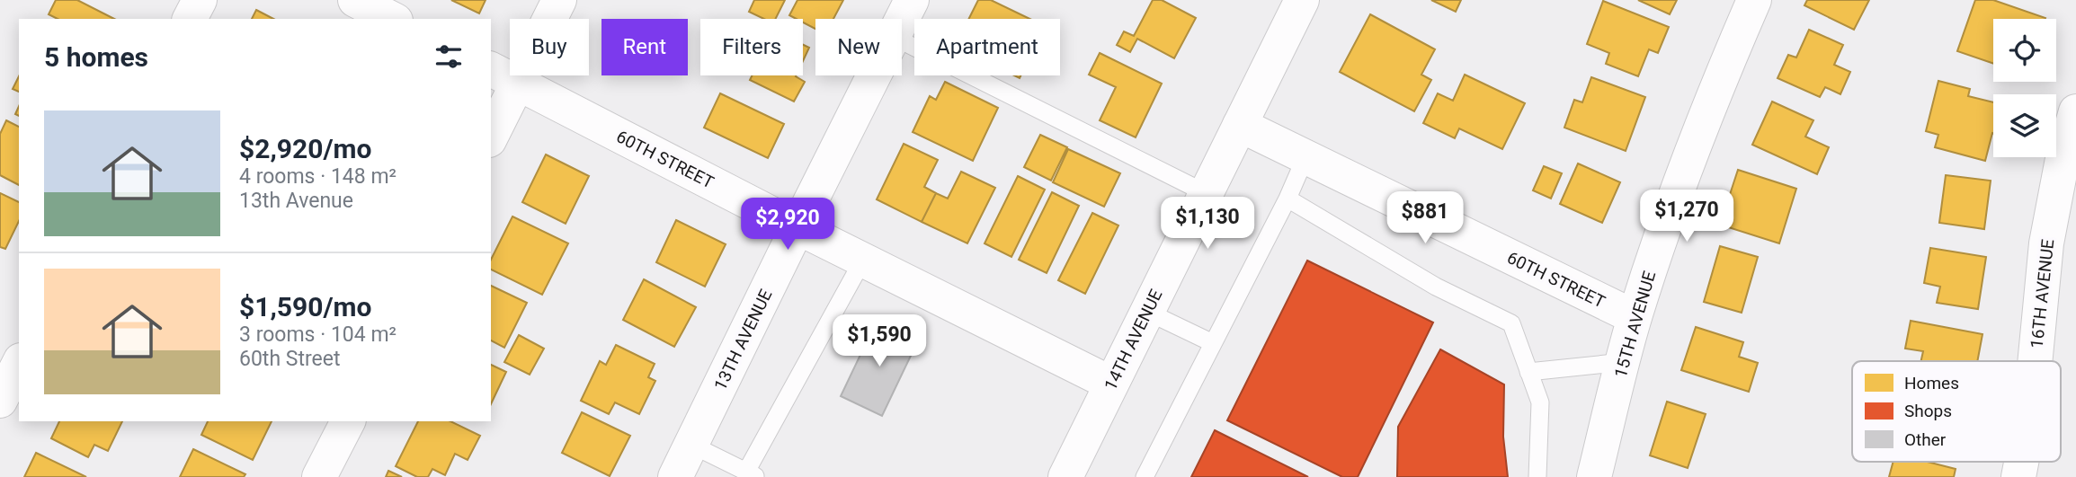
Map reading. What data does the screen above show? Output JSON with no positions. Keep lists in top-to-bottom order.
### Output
{
  "streets": {
    "street": [
      "60TH STREET",
      "16TH AVENUE",
      "15TH AVENUE",
      "13TH AVENUE",
      "14TH AVENUE"
    ]
  },
  "crossings": [
    ["60TH STREET", "15TH AVENUE"],
    ["60TH STREET", "13TH AVENUE"],
    ["60TH STREET", "14TH AVENUE"]
  ],
  "legend": ["Homes", "Shops", "Other"],
  "page": {
    "chip": [
      "Buy",
      "Rent",
      "Filters",
      "New",
      "Apartment"
    ],
    "heading": "5 homes",
    "list": [
      {
        "name": "$2,920/mo",
        "note": "4 rooms · 148 m² · 13th Avenue"
      },
      {
        "name": "$1,590/mo",
        "note": "3 rooms · 104 m² · 60th Street"
      }
    ],
    "price": [
      "$1,270",
      "$881",
      "$1,130",
      "$2,920",
      "$1,590"
    ]
  }
}
